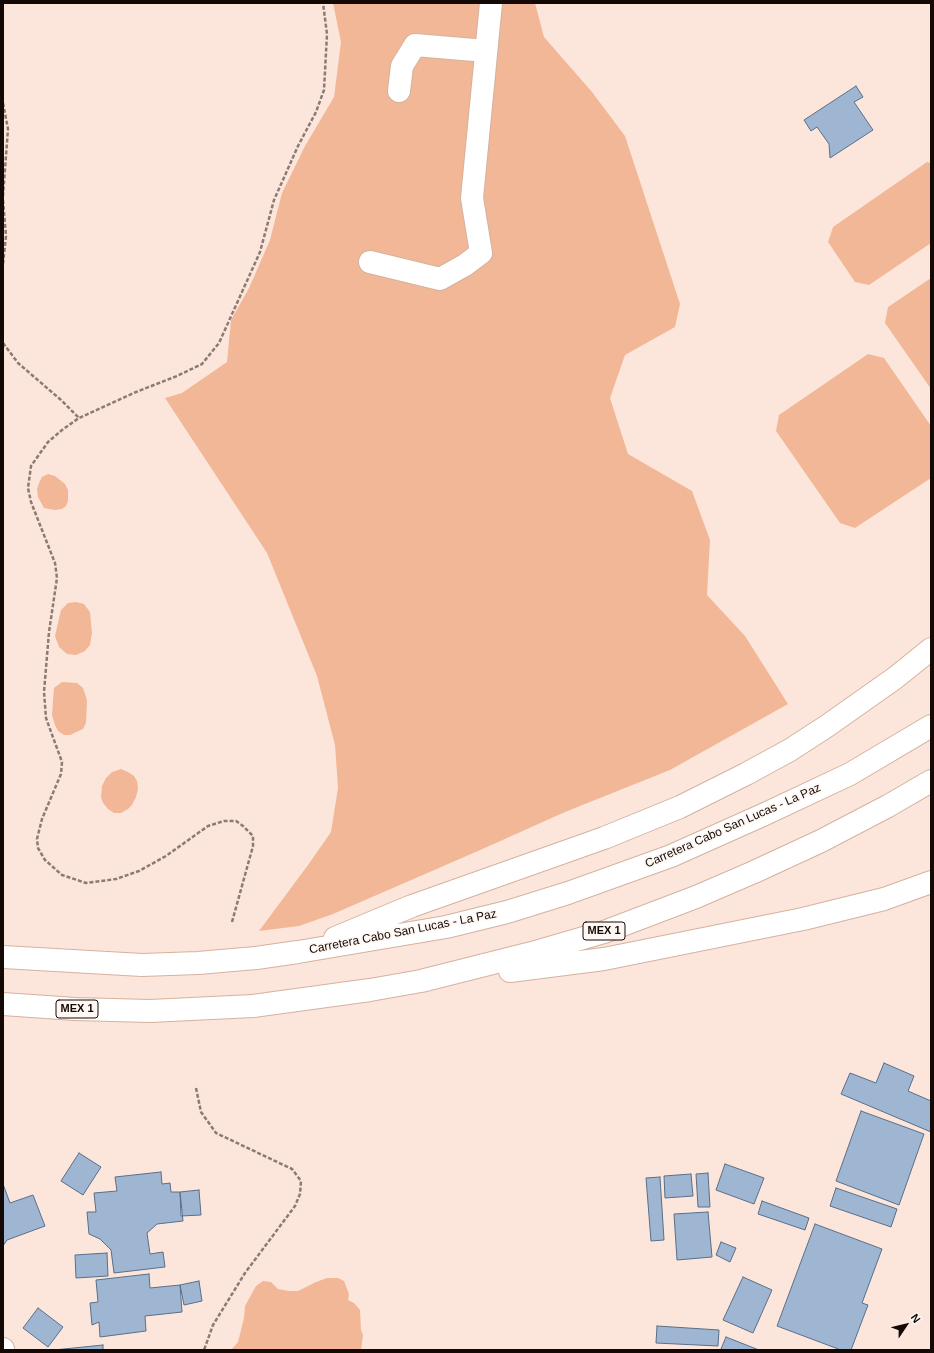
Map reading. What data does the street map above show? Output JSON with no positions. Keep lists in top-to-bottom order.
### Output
{
  "streets": {
    "main road": ["Carretera Cabo San Lucas - La Paz", "MEX 1"]
  },
  "north": "top right"
}
